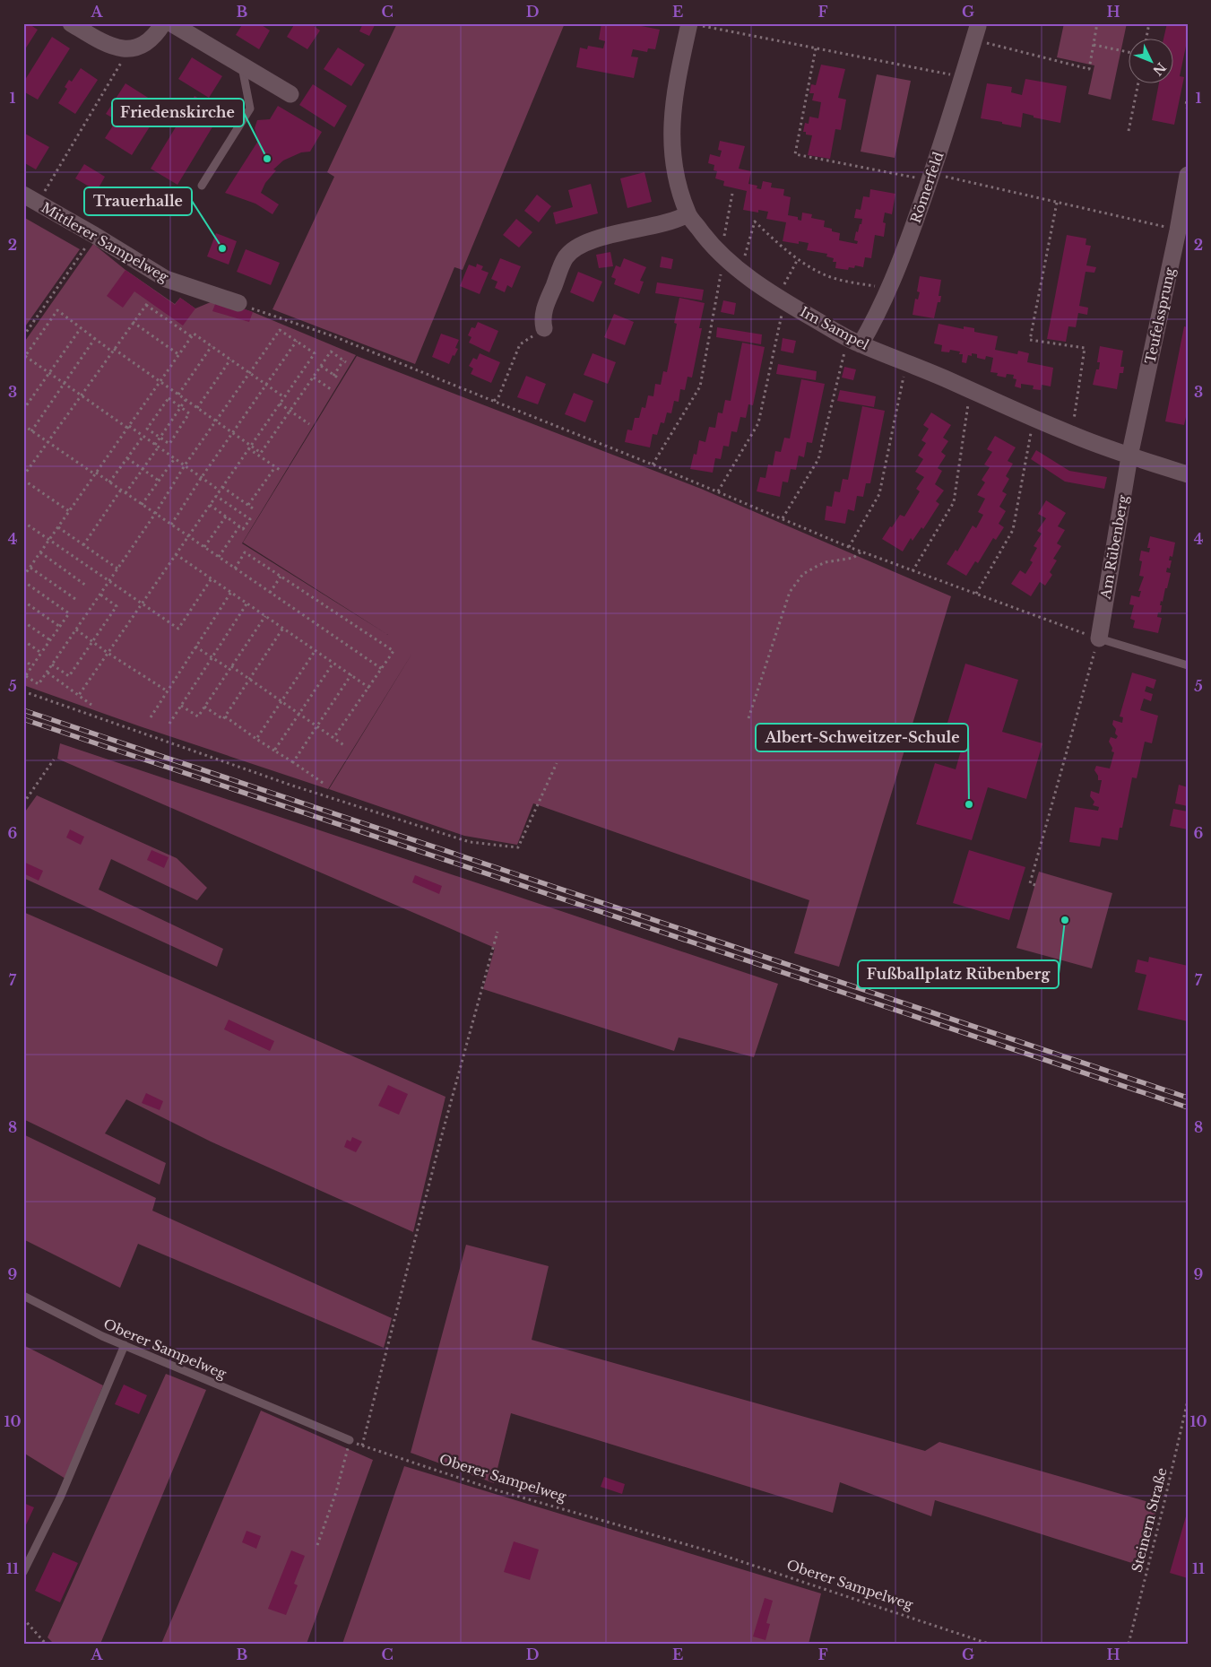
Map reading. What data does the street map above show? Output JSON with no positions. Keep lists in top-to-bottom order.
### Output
{
  "streets": {
    "street": [
      "Römerfeld",
      "Mittlerer Sampelweg",
      "Teufelssprung",
      "Im Sampel",
      "Am Rübenberg"
    ],
    "lane": ["Oberer Sampelweg"],
    "path": ["Steinern Straße"]
  },
  "crossings": [
    ["Römerfeld", "Im Sampel"],
    ["Teufelssprung", "Im Sampel"],
    ["Teufelssprung", "Am Rübenberg"],
    ["Im Sampel", "Am Rübenberg"]
  ],
  "places": [
    "Friedenskirche",
    "Trauerhalle",
    "Albert-Schweitzer-Schule",
    "Fußballplatz Rübenberg"
  ],
  "north": "bottom right",
  "grid": {
    "columns": [
      "A",
      "B",
      "C",
      "D",
      "E",
      "F",
      "G",
      "H"
    ],
    "rows": [
      "1",
      "2",
      "3",
      "4",
      "5",
      "6",
      "7",
      "8",
      "9",
      "10",
      "11"
    ]
  }
}
